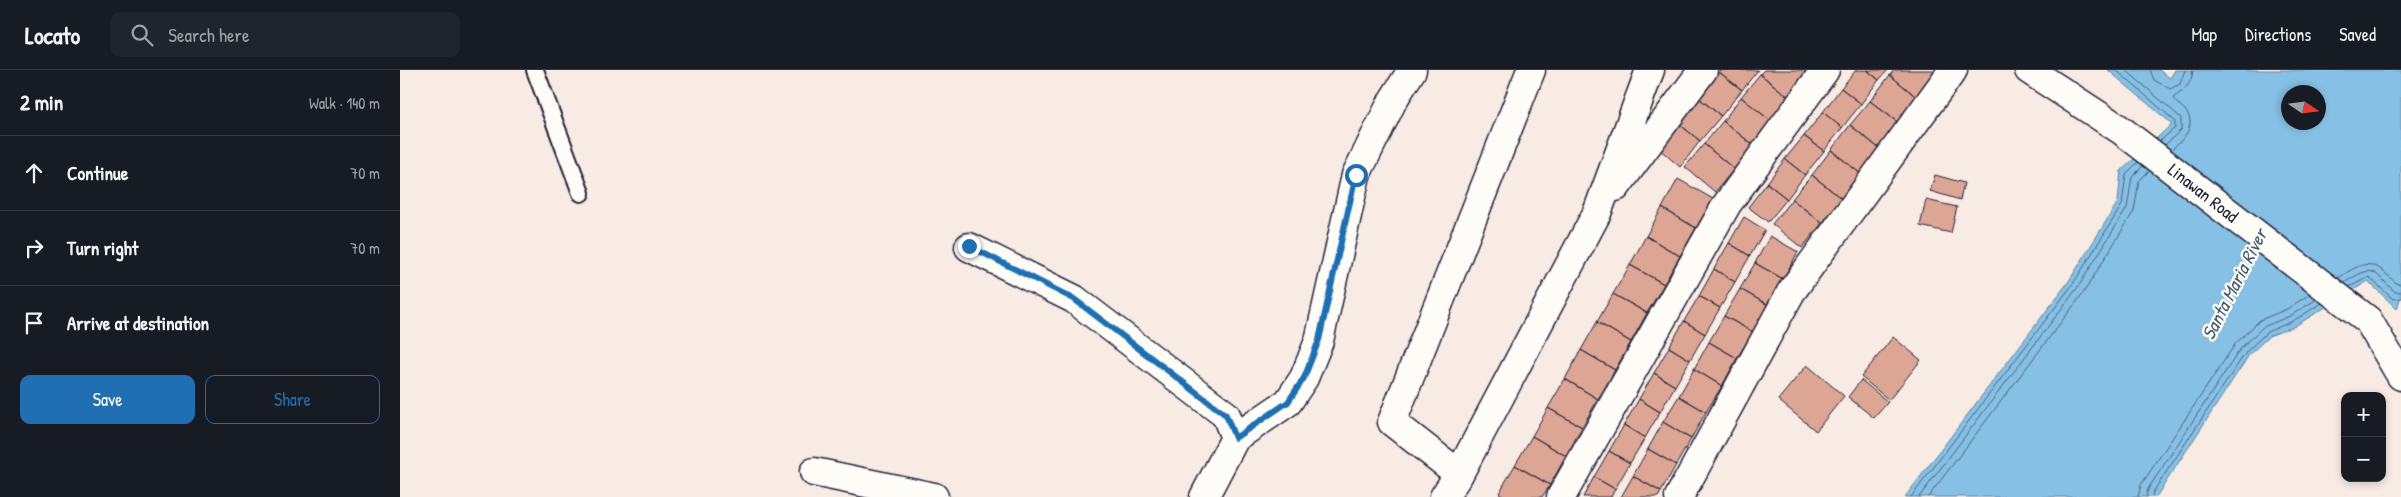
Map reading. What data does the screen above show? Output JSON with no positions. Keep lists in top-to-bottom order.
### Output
{
  "streets": {
    "street": ["Linawan Road"]
  },
  "water": ["Santa Maria River"],
  "north": "right",
  "page": {
    "header": "Locato",
    "search": "Search here",
    "nav": ["Map", "Directions", "Saved"],
    "heading": ["2 min", "Walk · 140 m"],
    "list": [
      ["Continue", "70 m"],
      ["Turn right", "70 m"],
      "Arrive at destination"
    ],
    "buttons": ["Save", "Share"],
    "map_buttons": ["+", "−"]
  }
}
